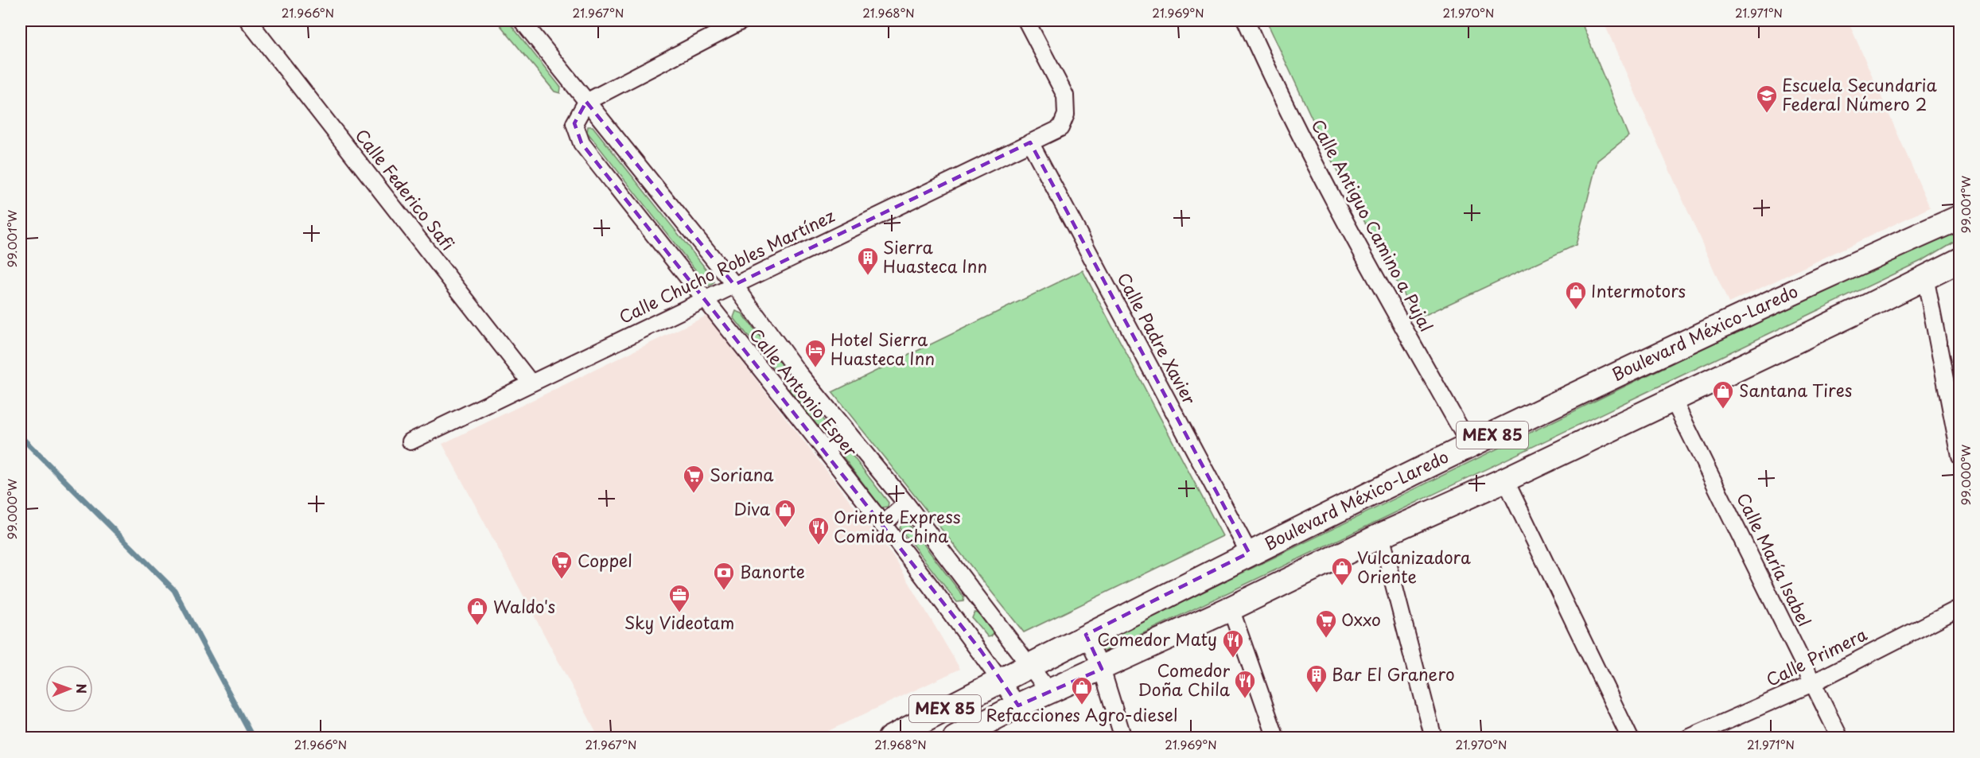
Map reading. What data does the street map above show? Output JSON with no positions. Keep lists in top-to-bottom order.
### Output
{
  "streets": {
    "main road": ["Boulevard México-Laredo", "MEX 85"],
    "street": [
      "Calle Federico Safi",
      "Calle Antiguo Camino a Pujal",
      "Calle Chucho Robles Martínez",
      "Calle Padre Xavier",
      "Calle Antonio Esper",
      "Calle María Isabel",
      "Calle Primera"
    ]
  },
  "crossings": [
    ["Calle Federico Safi", "Calle Chucho Robles Martínez"],
    ["Calle Antiguo Camino a Pujal", "Boulevard México-Laredo"],
    ["Calle Chucho Robles Martínez", "Calle Padre Xavier"],
    ["Calle Chucho Robles Martínez", "Calle Antonio Esper"],
    ["Boulevard México-Laredo", "Calle Padre Xavier"],
    ["Boulevard México-Laredo", "Calle Antonio Esper"],
    ["Calle Antonio Esper", "MEX 85"],
    ["MEX 85", "Calle María Isabel"],
    ["Calle María Isabel", "Calle Primera"]
  ],
  "places": {
    "school or university": ["Escuela Secundaria Federal Número 2"],
    "building": ["Sierra Huasteca Inn", "Bar El Granero"],
    "shop": [
      "Intermotors",
      "Santana Tires",
      "Diva",
      "Vulcanizadora Oriente",
      "Waldo's",
      "Refacciones Agro-diesel"
    ],
    "hotel": ["Hotel Sierra Huasteca Inn"],
    "supermarket": ["Soriana", "Coppel", "Oxxo"],
    "restaurant": ["Oriente Express Comida China", "Comedor Maty", "Comedor Doña Chila"],
    "bank": ["Banorte"],
    "office": ["Sky Videotam"]
  },
  "north": "right",
  "coordinates": [
    "21.966°N",
    "21.967°N",
    "21.968°N",
    "21.969°N",
    "21.970°N",
    "21.971°N",
    "99.001°W",
    "99.000°W"
  ]
}
